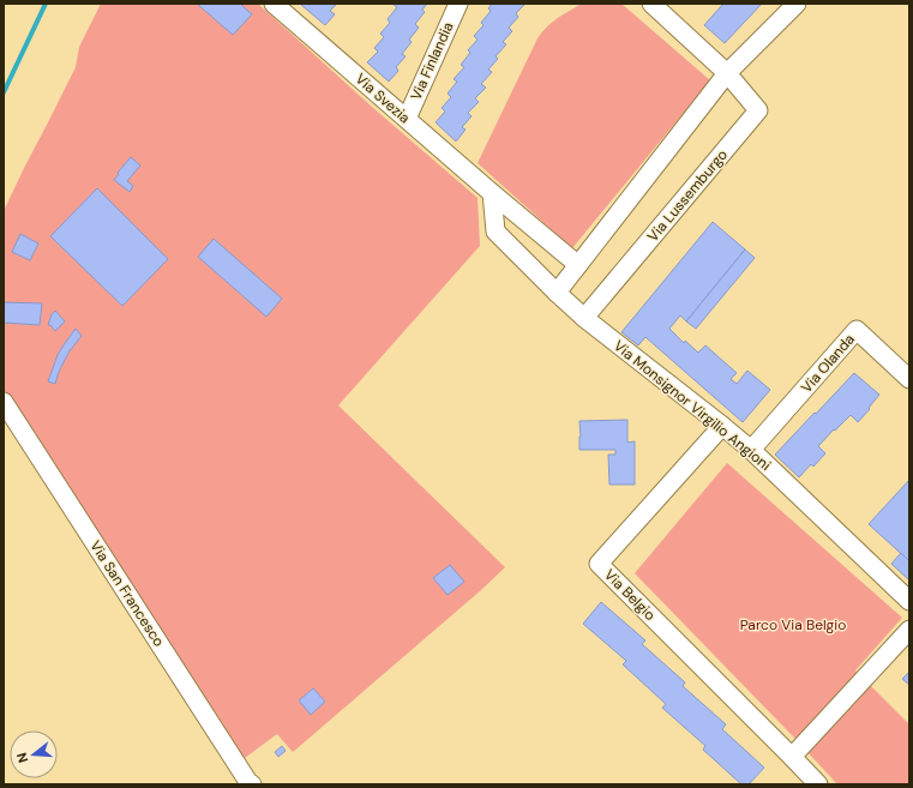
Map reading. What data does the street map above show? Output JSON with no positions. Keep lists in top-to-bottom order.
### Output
{
  "streets": {
    "street": [
      "Via Finlandia",
      "Via Svezia",
      "Via Lussemburgo",
      "Via Olanda",
      "Via Monsignor Virgilio Angioni",
      "Via San Francesco",
      "Via Belgio"
    ]
  },
  "crossings": [
    ["Via Finlandia", "Via Svezia"],
    ["Via Lussemburgo", "Via Monsignor Virgilio Angioni"],
    ["Via Olanda", "Via Monsignor Virgilio Angioni"],
    ["Via Monsignor Virgilio Angioni", "Via Belgio"]
  ],
  "parks": ["Parco Via Belgio"],
  "north": "left"
}
